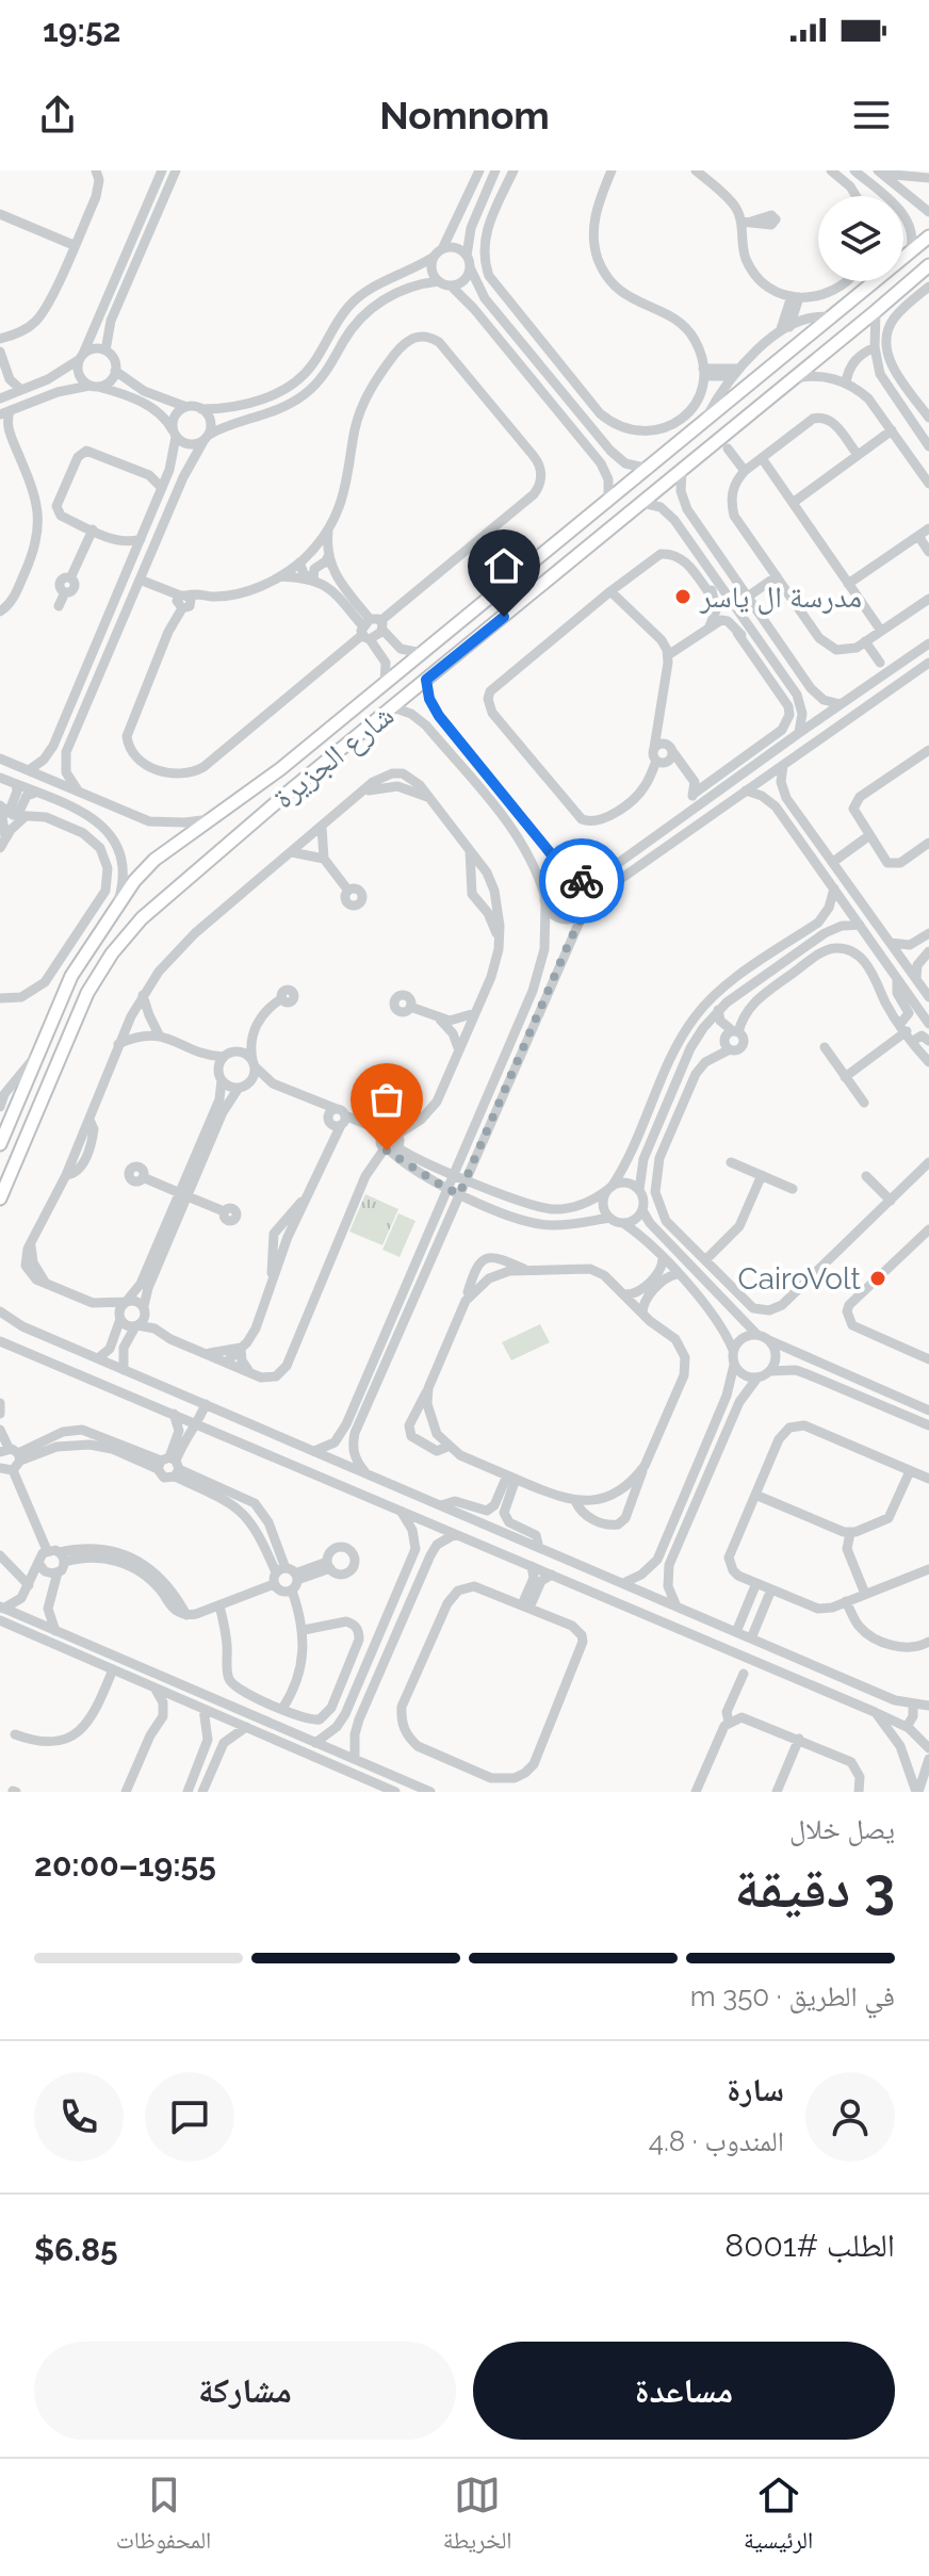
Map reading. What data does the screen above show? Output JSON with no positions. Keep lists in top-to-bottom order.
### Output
{
  "streets": {
    "main road": ["شارع الجزيرة"]
  },
  "places": ["مدرسة ال ياسر", "CairoVolt"],
  "page": {
    "status": "19:52",
    "header": "Nomnom",
    "heading": ["3 دقيقة", "يصل خلال", "19:55–20:00"],
    "panel": [
      "سارة",
      "المندوب · 4.8",
      "الطلب #8001",
      "$6.85"
    ],
    "bar": "في الطريق · 350 m",
    "buttons": ["مساعدة", "مشاركة"],
    "tabs": ["الرئيسية", "الخريطة", "المحفوظات"]
  }
}
